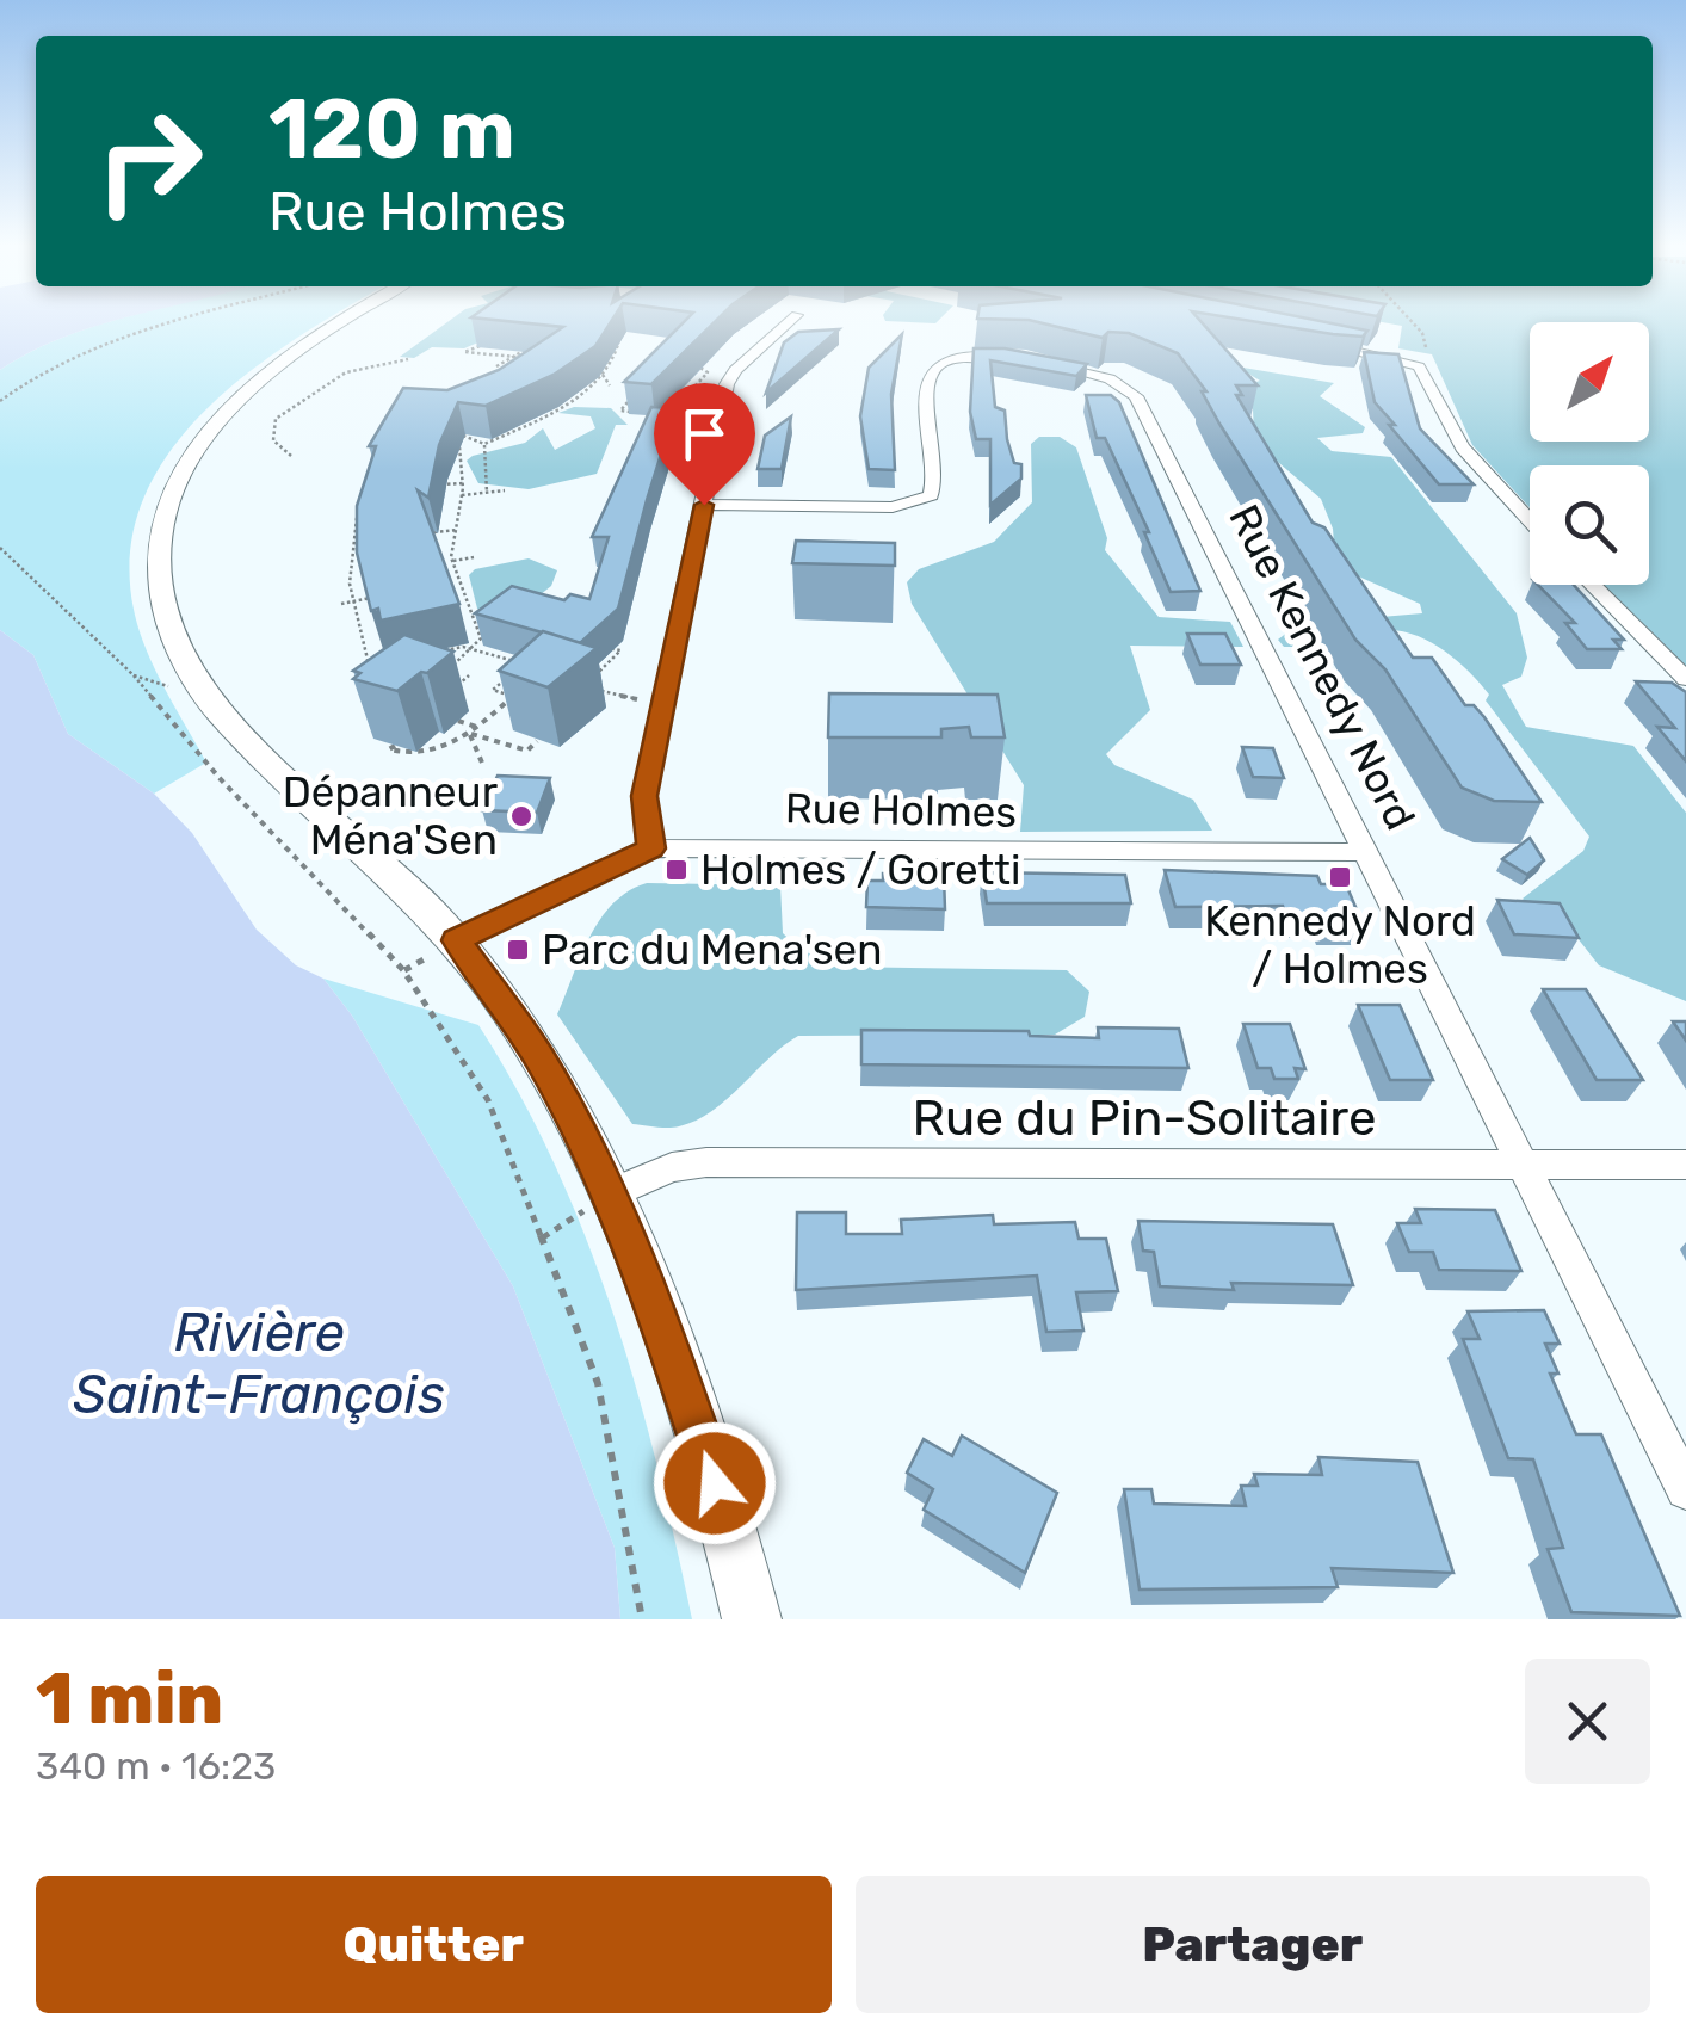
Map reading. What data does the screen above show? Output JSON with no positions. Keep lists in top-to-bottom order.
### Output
{
  "streets": {
    "street": ["Rue Kennedy Nord", "Rue Holmes", "Rue du Pin-Solitaire"]
  },
  "crossings": [
    ["Rue Kennedy Nord", "Rue Holmes"],
    ["Rue Kennedy Nord", "Rue du Pin-Solitaire"]
  ],
  "water": ["Rivière Saint-François"],
  "places": {
    "other": ["Dépanneur Ména'Sen"],
    "transit": ["Holmes / Goretti", "Kennedy Nord / Holmes", "Parc du Mena'sen"]
  },
  "north": "top right",
  "page": {
    "turn": ["120 m", "Rue Holmes"],
    "heading": ["1 min", "340 m · 16:23"],
    "buttons": ["Quitter", "Partager"]
  }
}
